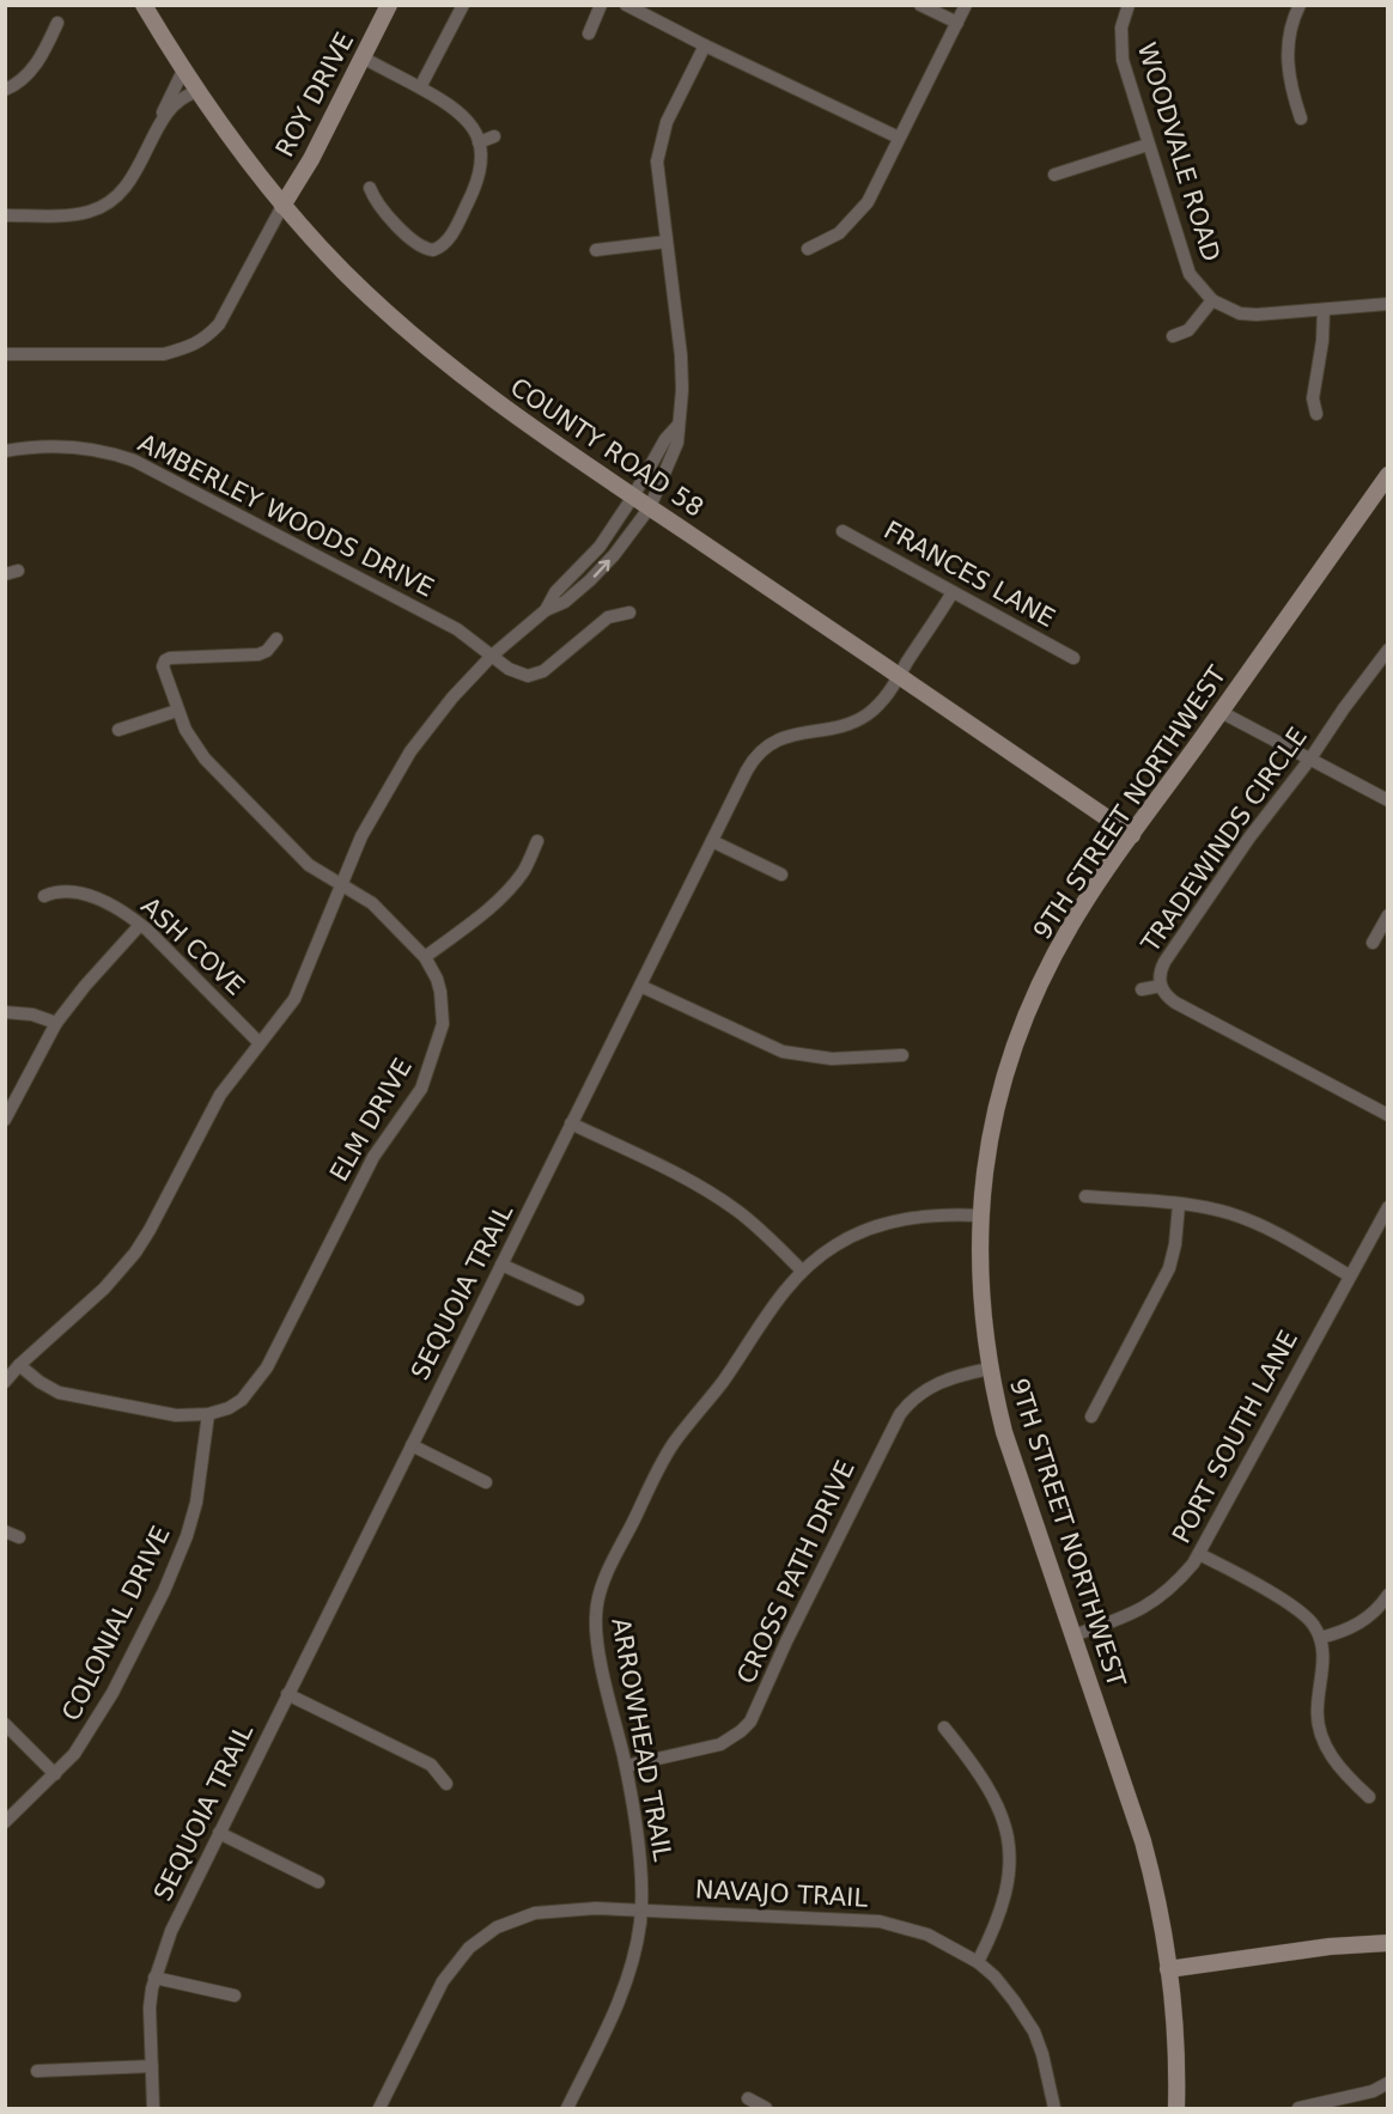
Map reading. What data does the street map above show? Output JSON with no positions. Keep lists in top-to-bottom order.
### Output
{
  "streets": {
    "street": [
      "ROY DRIVE",
      "WOODVALE ROAD",
      "COUNTY ROAD 58",
      "AMBERLEY WOODS DRIVE",
      "FRANCES LANE",
      "9TH STREET NORTHWEST",
      "TRADEWINDS CIRCLE",
      "ASH COVE",
      "ELM DRIVE",
      "SEQUOIA TRAIL",
      "PORT SOUTH LANE",
      "CROSS PATH DRIVE",
      "COLONIAL DRIVE",
      "ARROWHEAD TRAIL",
      "NAVAJO TRAIL"
    ]
  },
  "crossings": [
    ["ROY DRIVE", "COUNTY ROAD 58"],
    ["COUNTY ROAD 58", "9TH STREET NORTHWEST"],
    ["COUNTY ROAD 58", "SEQUOIA TRAIL"],
    ["FRANCES LANE", "SEQUOIA TRAIL"],
    ["9TH STREET NORTHWEST", "PORT SOUTH LANE"],
    ["9TH STREET NORTHWEST", "CROSS PATH DRIVE"],
    ["9TH STREET NORTHWEST", "ARROWHEAD TRAIL"],
    ["ELM DRIVE", "COLONIAL DRIVE"],
    ["CROSS PATH DRIVE", "ARROWHEAD TRAIL"],
    ["ARROWHEAD TRAIL", "NAVAJO TRAIL"]
  ]
}
